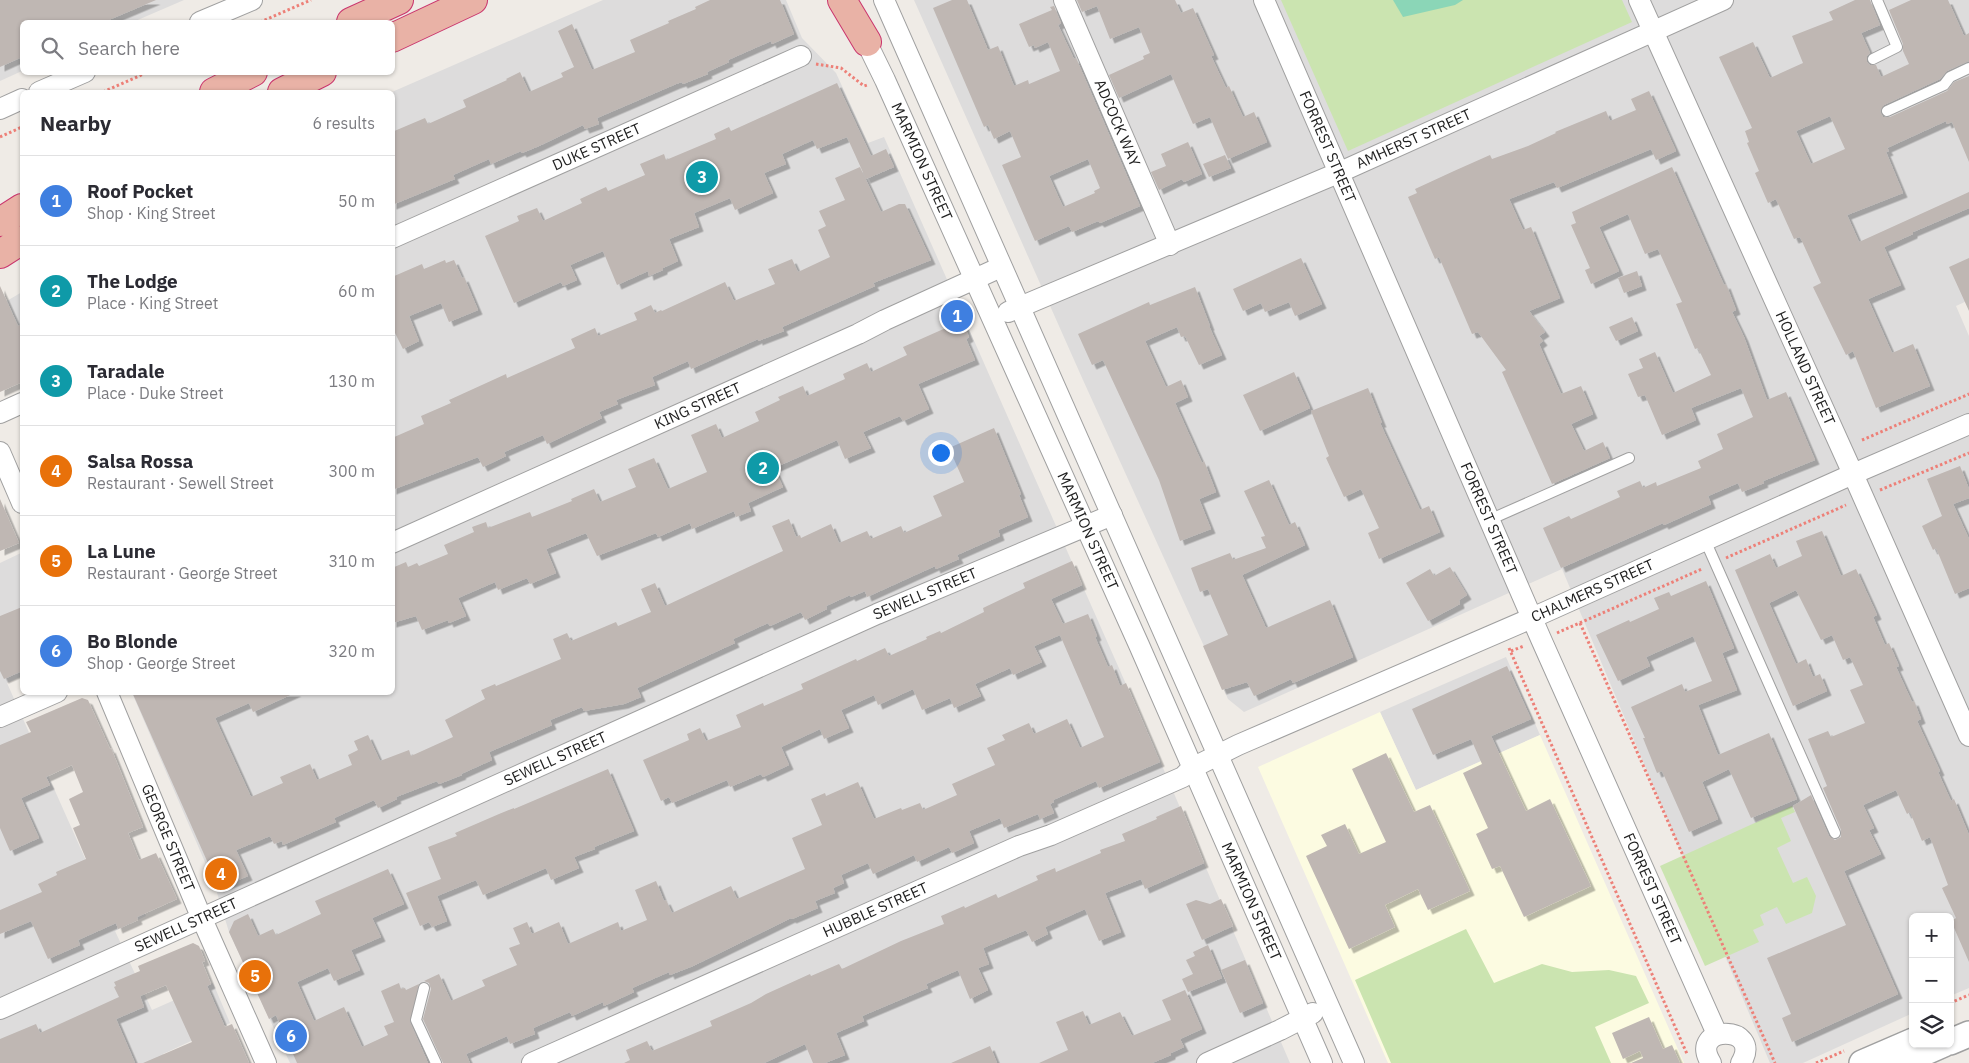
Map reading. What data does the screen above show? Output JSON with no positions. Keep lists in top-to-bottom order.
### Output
{
  "streets": {
    "street": [
      "ADCOCK WAY",
      "AMHERST STREET",
      "DUKE STREET",
      "FORREST STREET",
      "MARMION STREET",
      "HOLLAND STREET",
      "KING STREET",
      "CHALMERS STREET",
      "SEWELL STREET",
      "GEORGE STREET",
      "HUBBLE STREET"
    ]
  },
  "crossings": [
    ["ADCOCK WAY", "AMHERST STREET"],
    ["AMHERST STREET", "FORREST STREET"],
    ["AMHERST STREET", "MARMION STREET"],
    ["AMHERST STREET", "HOLLAND STREET"],
    ["FORREST STREET", "CHALMERS STREET"],
    ["MARMION STREET", "KING STREET"],
    ["MARMION STREET", "CHALMERS STREET"],
    ["MARMION STREET", "SEWELL STREET"],
    ["MARMION STREET", "HUBBLE STREET"],
    ["HOLLAND STREET", "CHALMERS STREET"],
    ["CHALMERS STREET", "HUBBLE STREET"],
    ["SEWELL STREET", "GEORGE STREET"]
  ],
  "page": {
    "search": "Search here",
    "heading": ["Nearby", "6 results"],
    "list": [
      {
        "mark": "1",
        "name": "Roof Pocket",
        "note": "Shop · King Street",
        "value": "50 m"
      },
      {
        "mark": "2",
        "name": "The Lodge",
        "note": "Place · King Street",
        "value": "60 m"
      },
      {
        "mark": "3",
        "name": "Taradale",
        "note": "Place · Duke Street",
        "value": "130 m"
      },
      {
        "mark": "4",
        "name": "Salsa Rossa",
        "note": "Restaurant · Sewell Street",
        "value": "300 m"
      },
      {
        "mark": "5",
        "name": "La Lune",
        "note": "Restaurant · George Street",
        "value": "310 m"
      },
      {
        "mark": "6",
        "name": "Bo Blonde",
        "note": "Shop · George Street",
        "value": "320 m"
      }
    ],
    "pins": [
      "3",
      "1",
      "2",
      "4",
      "5",
      "6"
    ],
    "map_buttons": ["+", "−"]
  }
}
